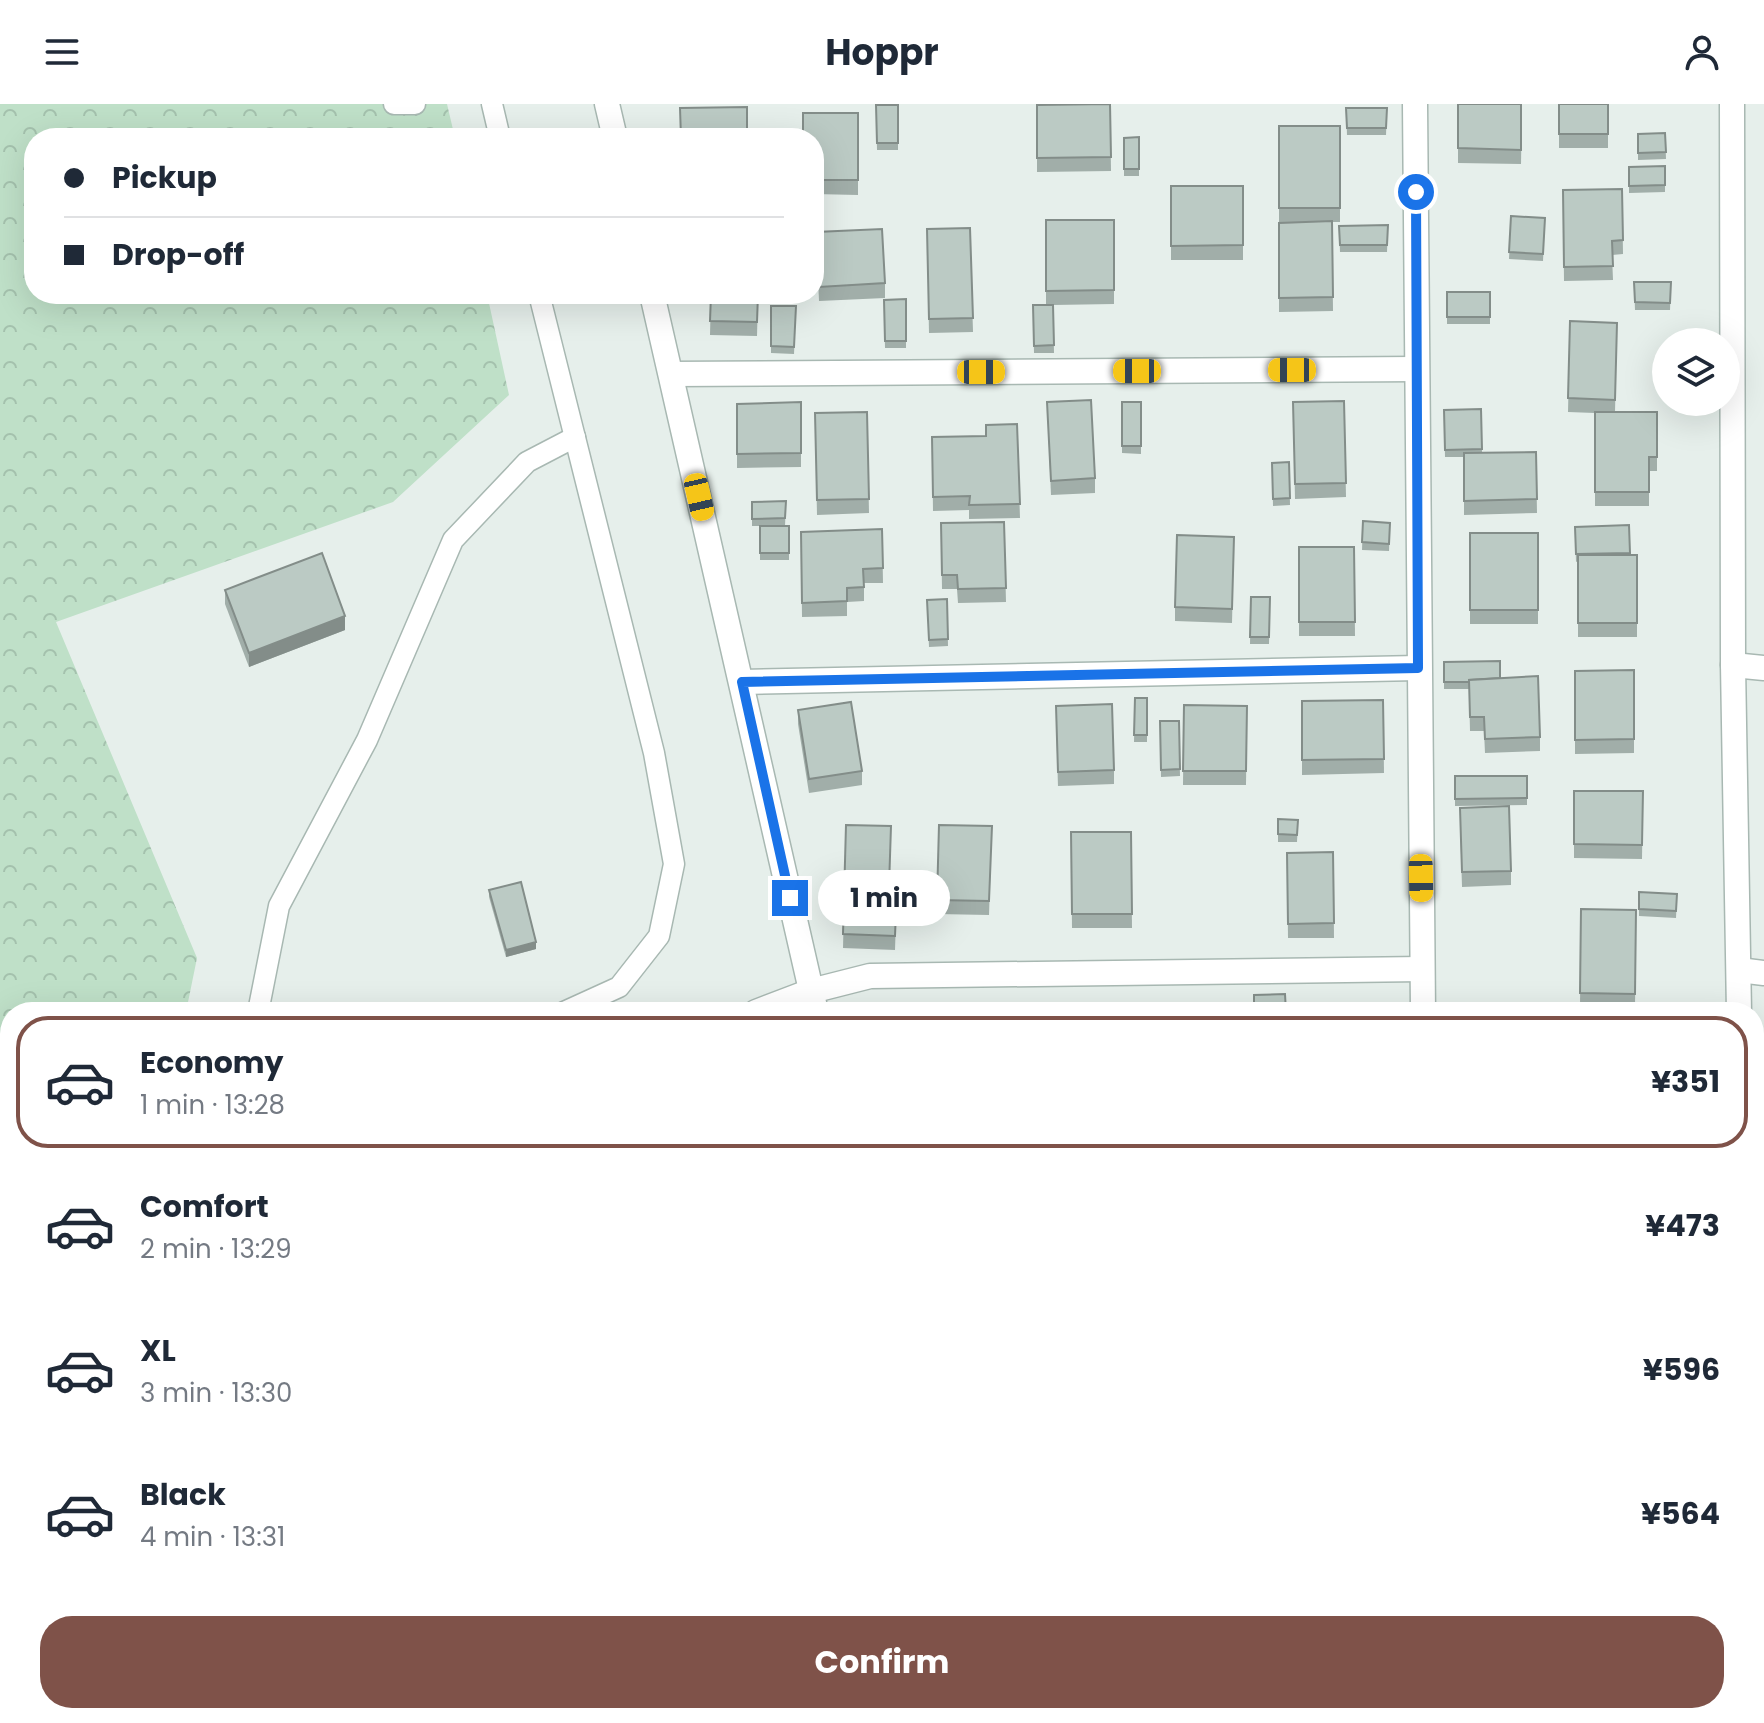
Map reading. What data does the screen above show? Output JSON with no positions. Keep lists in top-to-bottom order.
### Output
{
  "page": {
    "header": "Hoppr",
    "banner": ["Pickup", "Drop-off"],
    "bubble": "1 min",
    "list": [
      {
        "name": "Economy",
        "note": "1 min · 13:28",
        "value": "¥351"
      },
      {
        "name": "Comfort",
        "note": "2 min · 13:29",
        "value": "¥473"
      },
      {
        "name": "XL",
        "note": "3 min · 13:30",
        "value": "¥596"
      },
      {
        "name": "Black",
        "note": "4 min · 13:31",
        "value": "¥564"
      }
    ],
    "buttons": "Confirm"
  }
}
